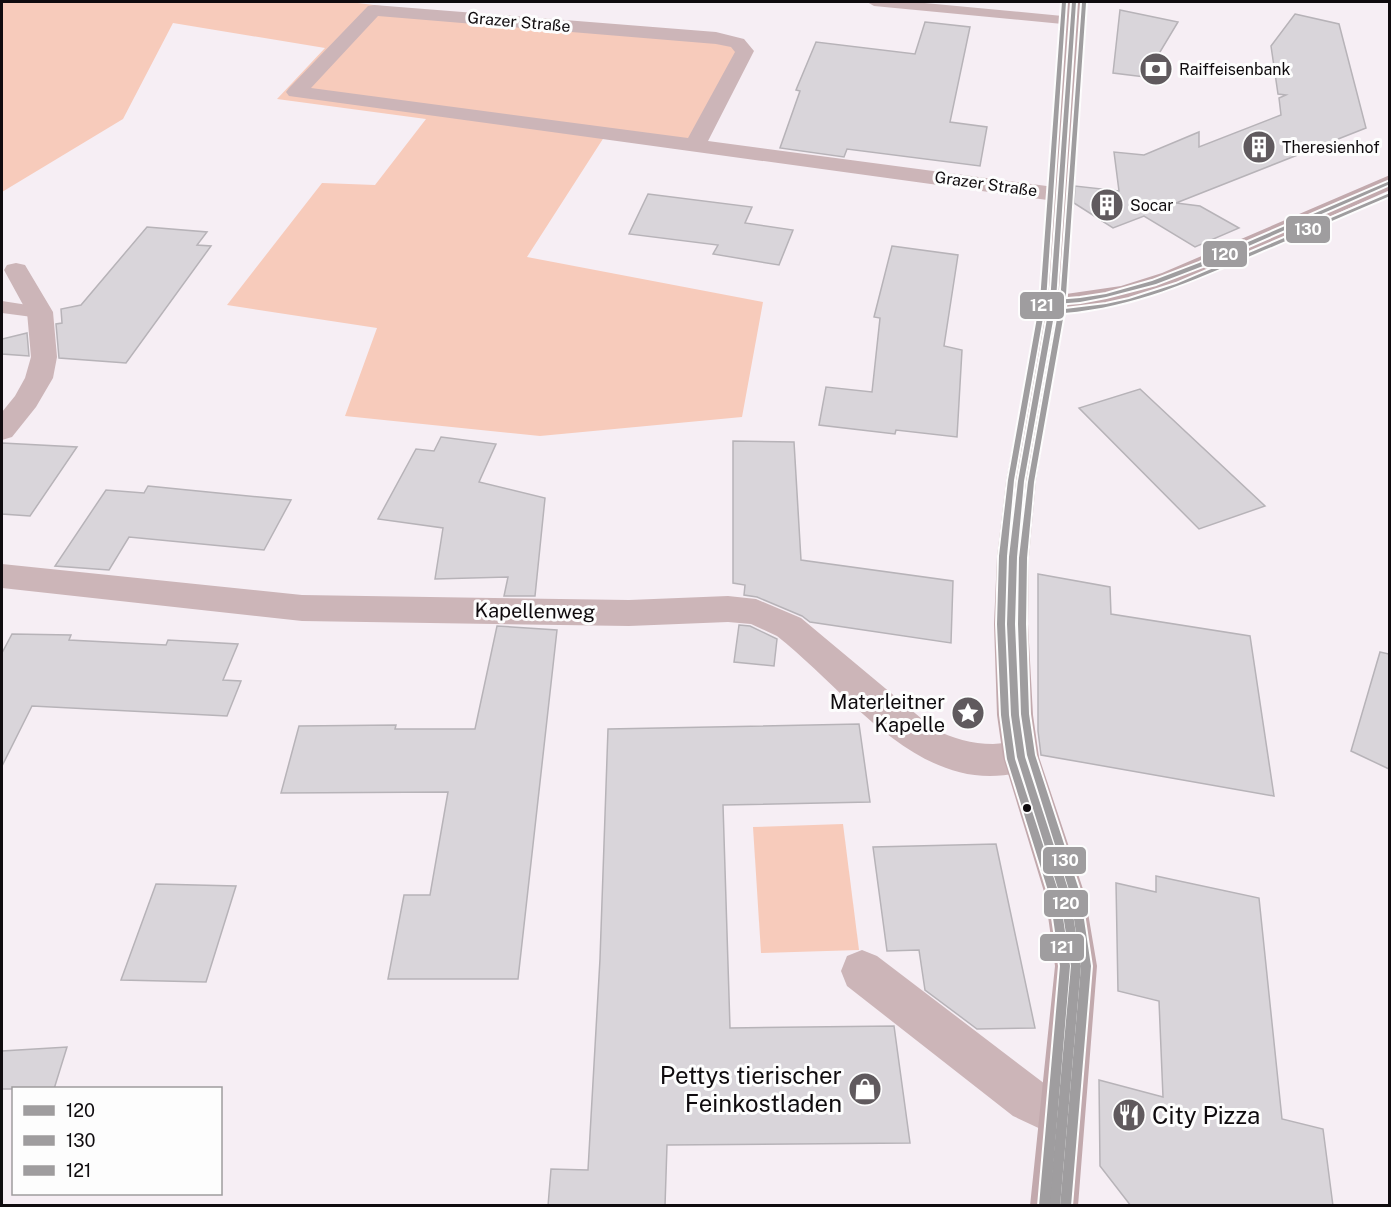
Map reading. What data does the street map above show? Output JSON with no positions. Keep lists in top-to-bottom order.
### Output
{
  "streets": {
    "main road": ["Grazer Straße"],
    "street": ["Kapellenweg"]
  },
  "crossings": [
    ["Grazer Straße", "Kapellenweg"]
  ],
  "places": {
    "bank": ["Raiffeisenbank"],
    "building": ["Theresienhof", "Socar"],
    "place": ["Materleitner Kapelle"],
    "shop": ["Pettys tierischer Feinkostladen"],
    "restaurant": ["City Pizza"]
  },
  "lines": ["transit line 120", "transit line 121", "transit line 130"],
  "legend": ["120", "130", "121"]
}
